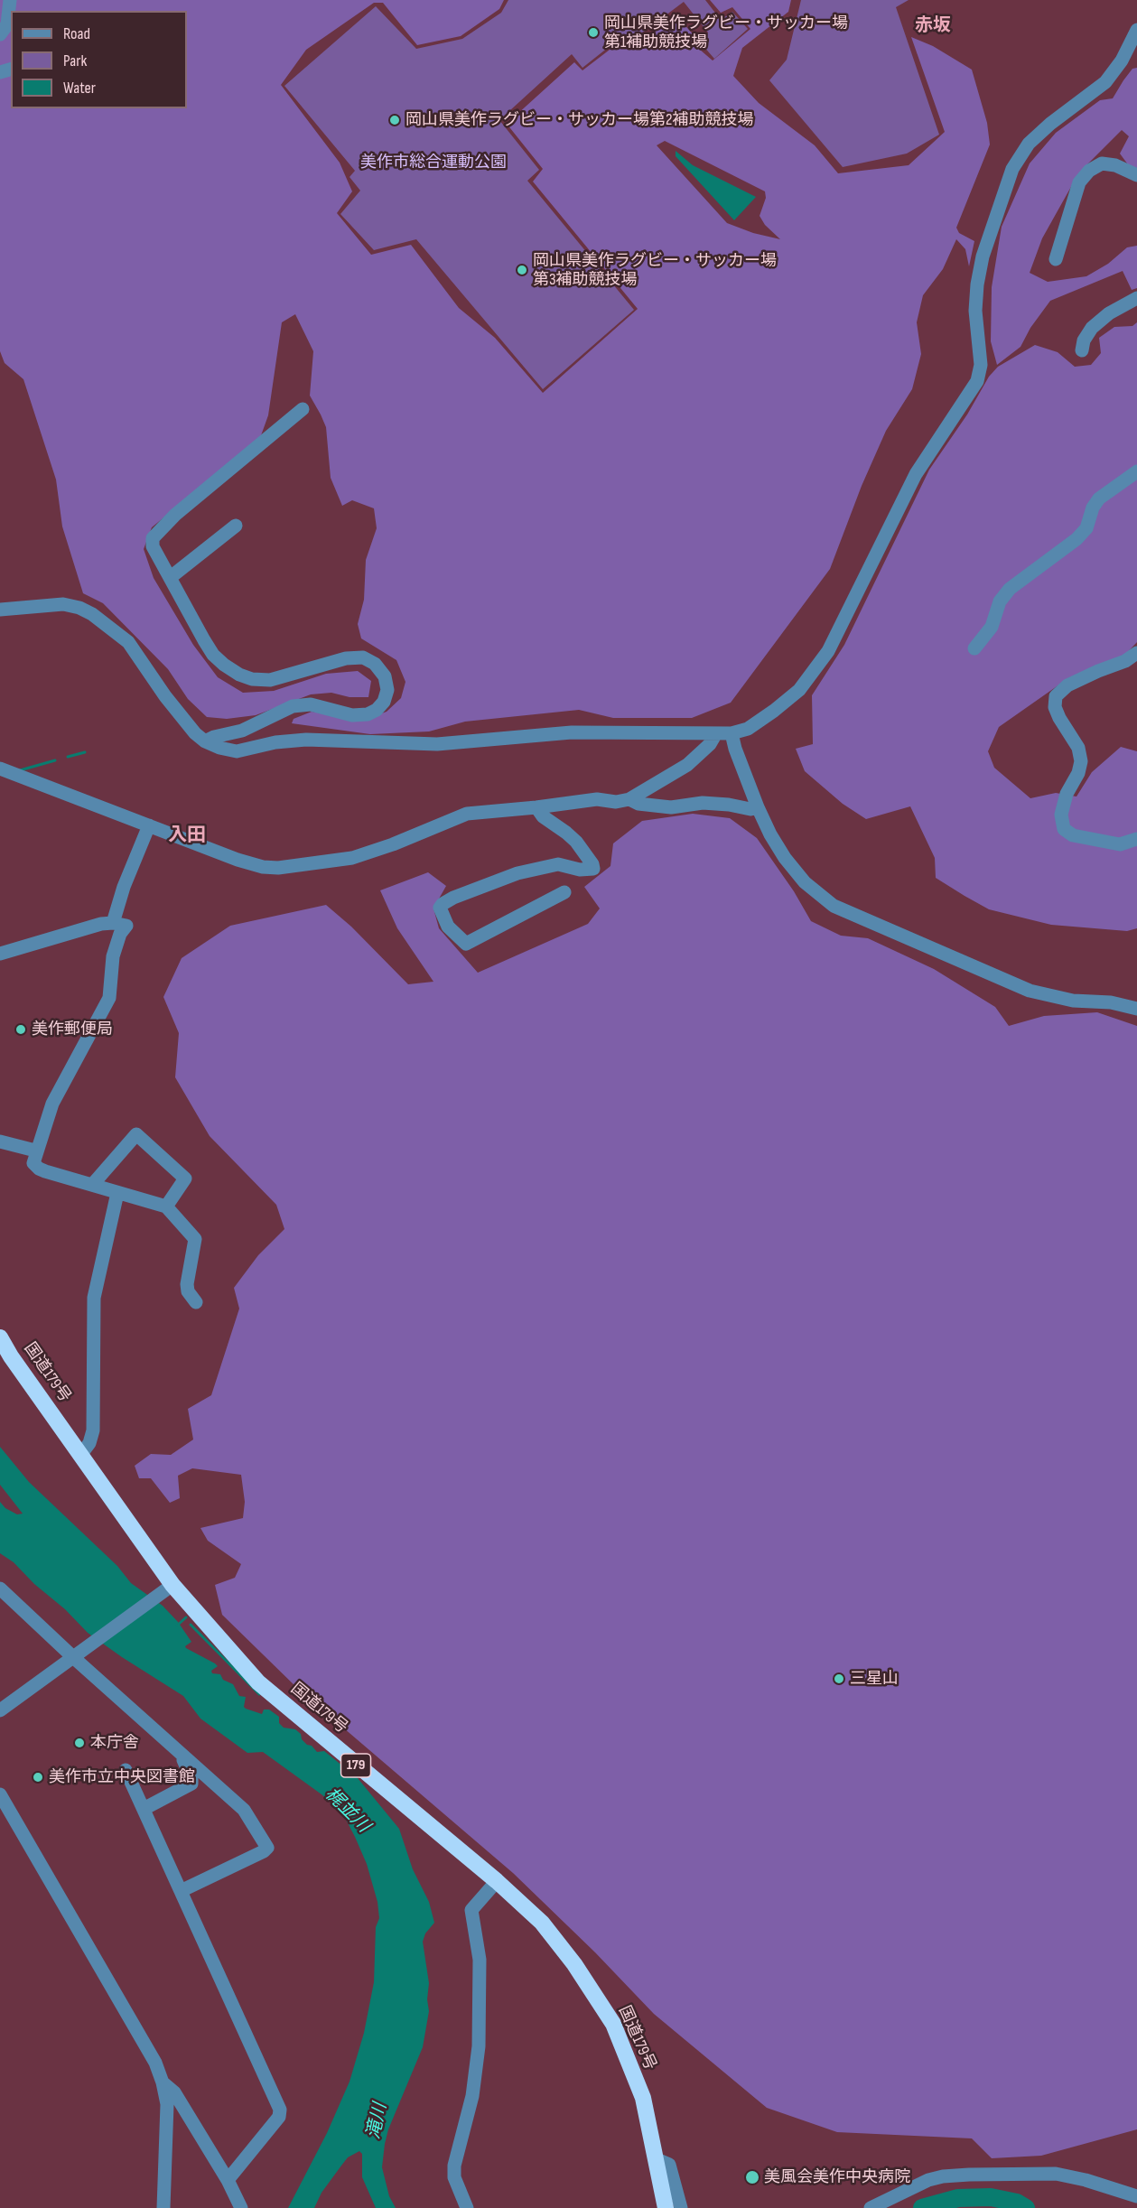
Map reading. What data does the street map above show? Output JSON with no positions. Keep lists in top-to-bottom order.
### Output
{
  "streets": {
    "highway": ["国道179号", "179"]
  },
  "districts": ["赤坂", "入田"],
  "water": ["梶並川", "滝川"],
  "parks": ["美作市総合運動公園"],
  "places": [
    "岡山県美作ラグビー・サッカー場 第1補助競技場",
    "岡山県美作ラグビー・サッカー場第2補助競技場",
    "岡山県美作ラグビー・サッカー場 第3補助競技場",
    "美作郵便局",
    "三星山",
    "本庁舎",
    "美作市立中央図書館",
    "美風会美作中央病院"
  ],
  "legend": ["Road", "Park", "Water"]
}
